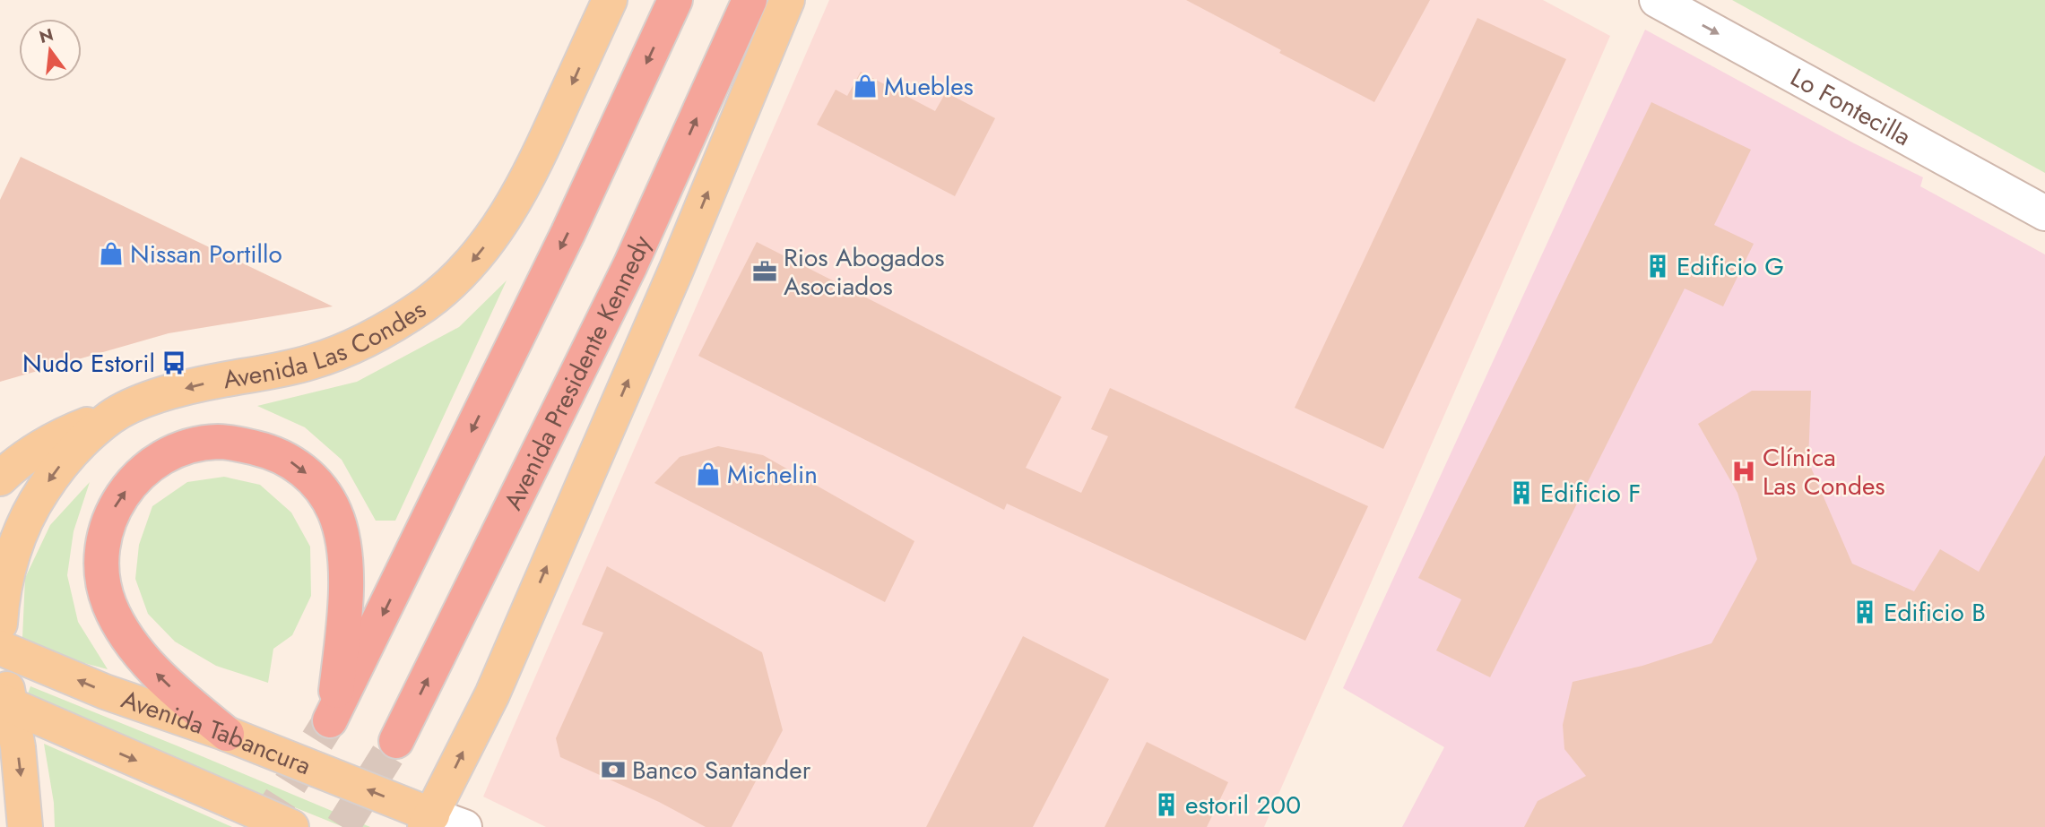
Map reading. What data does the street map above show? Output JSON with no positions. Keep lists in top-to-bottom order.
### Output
{
  "streets": {
    "highway": ["Avenida Presidente Kennedy"],
    "main road": ["Avenida Las Condes", "Avenida Tabancura"],
    "street": ["Lo Fontecilla"]
  },
  "one_way": ["Lo Fontecilla", "Avenida Presidente Kennedy"],
  "places": {
    "shop": ["Muebles", "Nissan Portillo", "Michelin"],
    "building": [
      "Edificio G",
      "Edificio F",
      "Edificio B",
      "estoril 200"
    ],
    "office": ["Rios Abogados Asociados"],
    "bus stop": ["Nudo Estoril"],
    "hospital": ["Clínica Las Condes"],
    "bank": ["Banco Santander"]
  },
  "north": "top"
}
